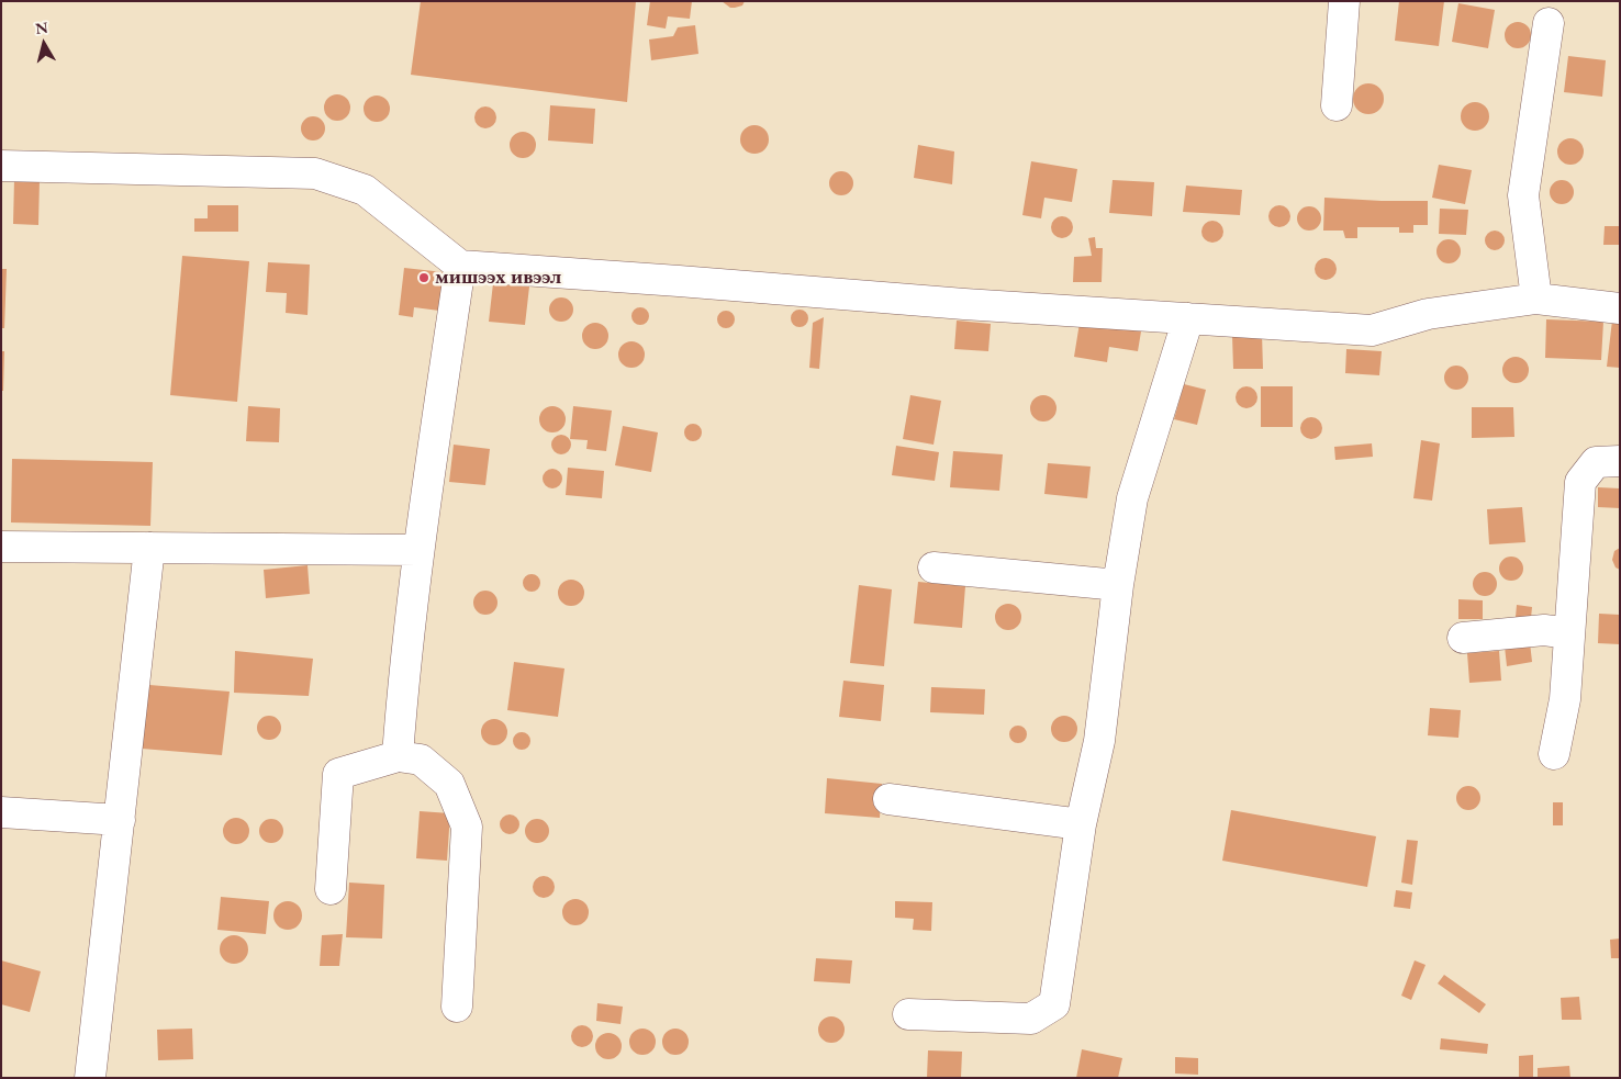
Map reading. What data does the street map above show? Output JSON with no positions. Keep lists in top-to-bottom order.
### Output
{
  "places": ["мишээх ивээл"],
  "north": "top"
}
